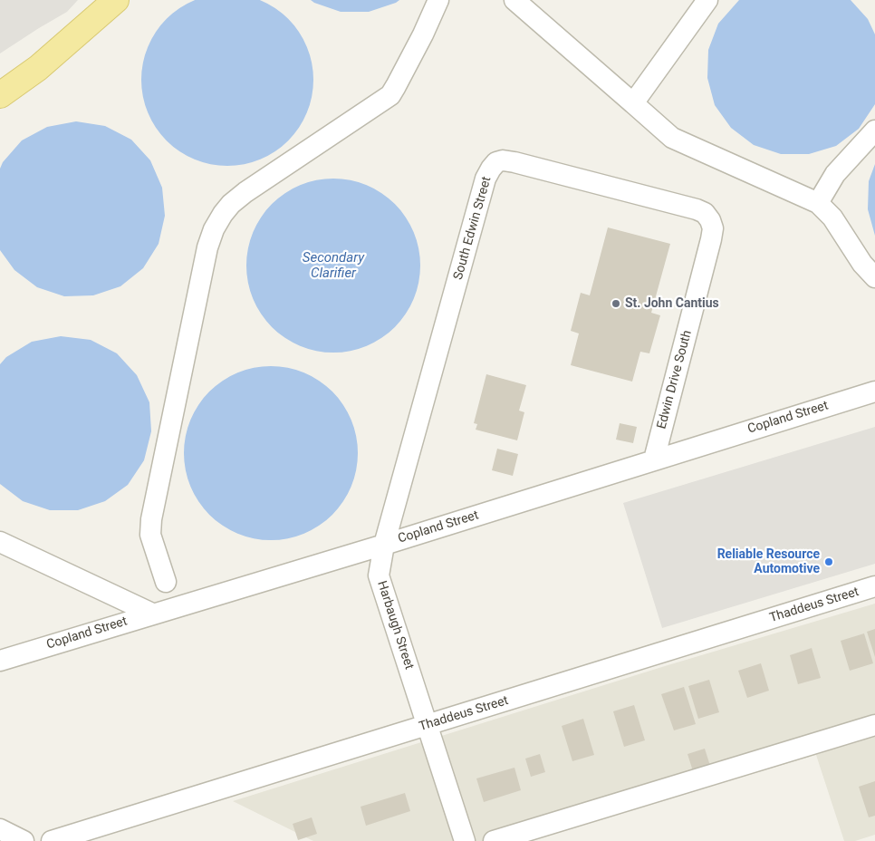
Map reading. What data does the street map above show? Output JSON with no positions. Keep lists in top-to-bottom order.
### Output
{
  "streets": {
    "street": [
      "South Edwin Street",
      "Edwin Drive South",
      "Copland Street",
      "Thaddeus Street",
      "Harbaugh Street"
    ]
  },
  "crossings": [
    ["South Edwin Street", "Edwin Drive South"],
    ["South Edwin Street", "Harbaugh Street"],
    ["Edwin Drive South", "Copland Street"],
    ["Copland Street", "Harbaugh Street"],
    ["Thaddeus Street", "Harbaugh Street"]
  ],
  "water": ["Secondary Clarifier"],
  "places": ["St. John Cantius", "Reliable Resource Automotive"]
}
